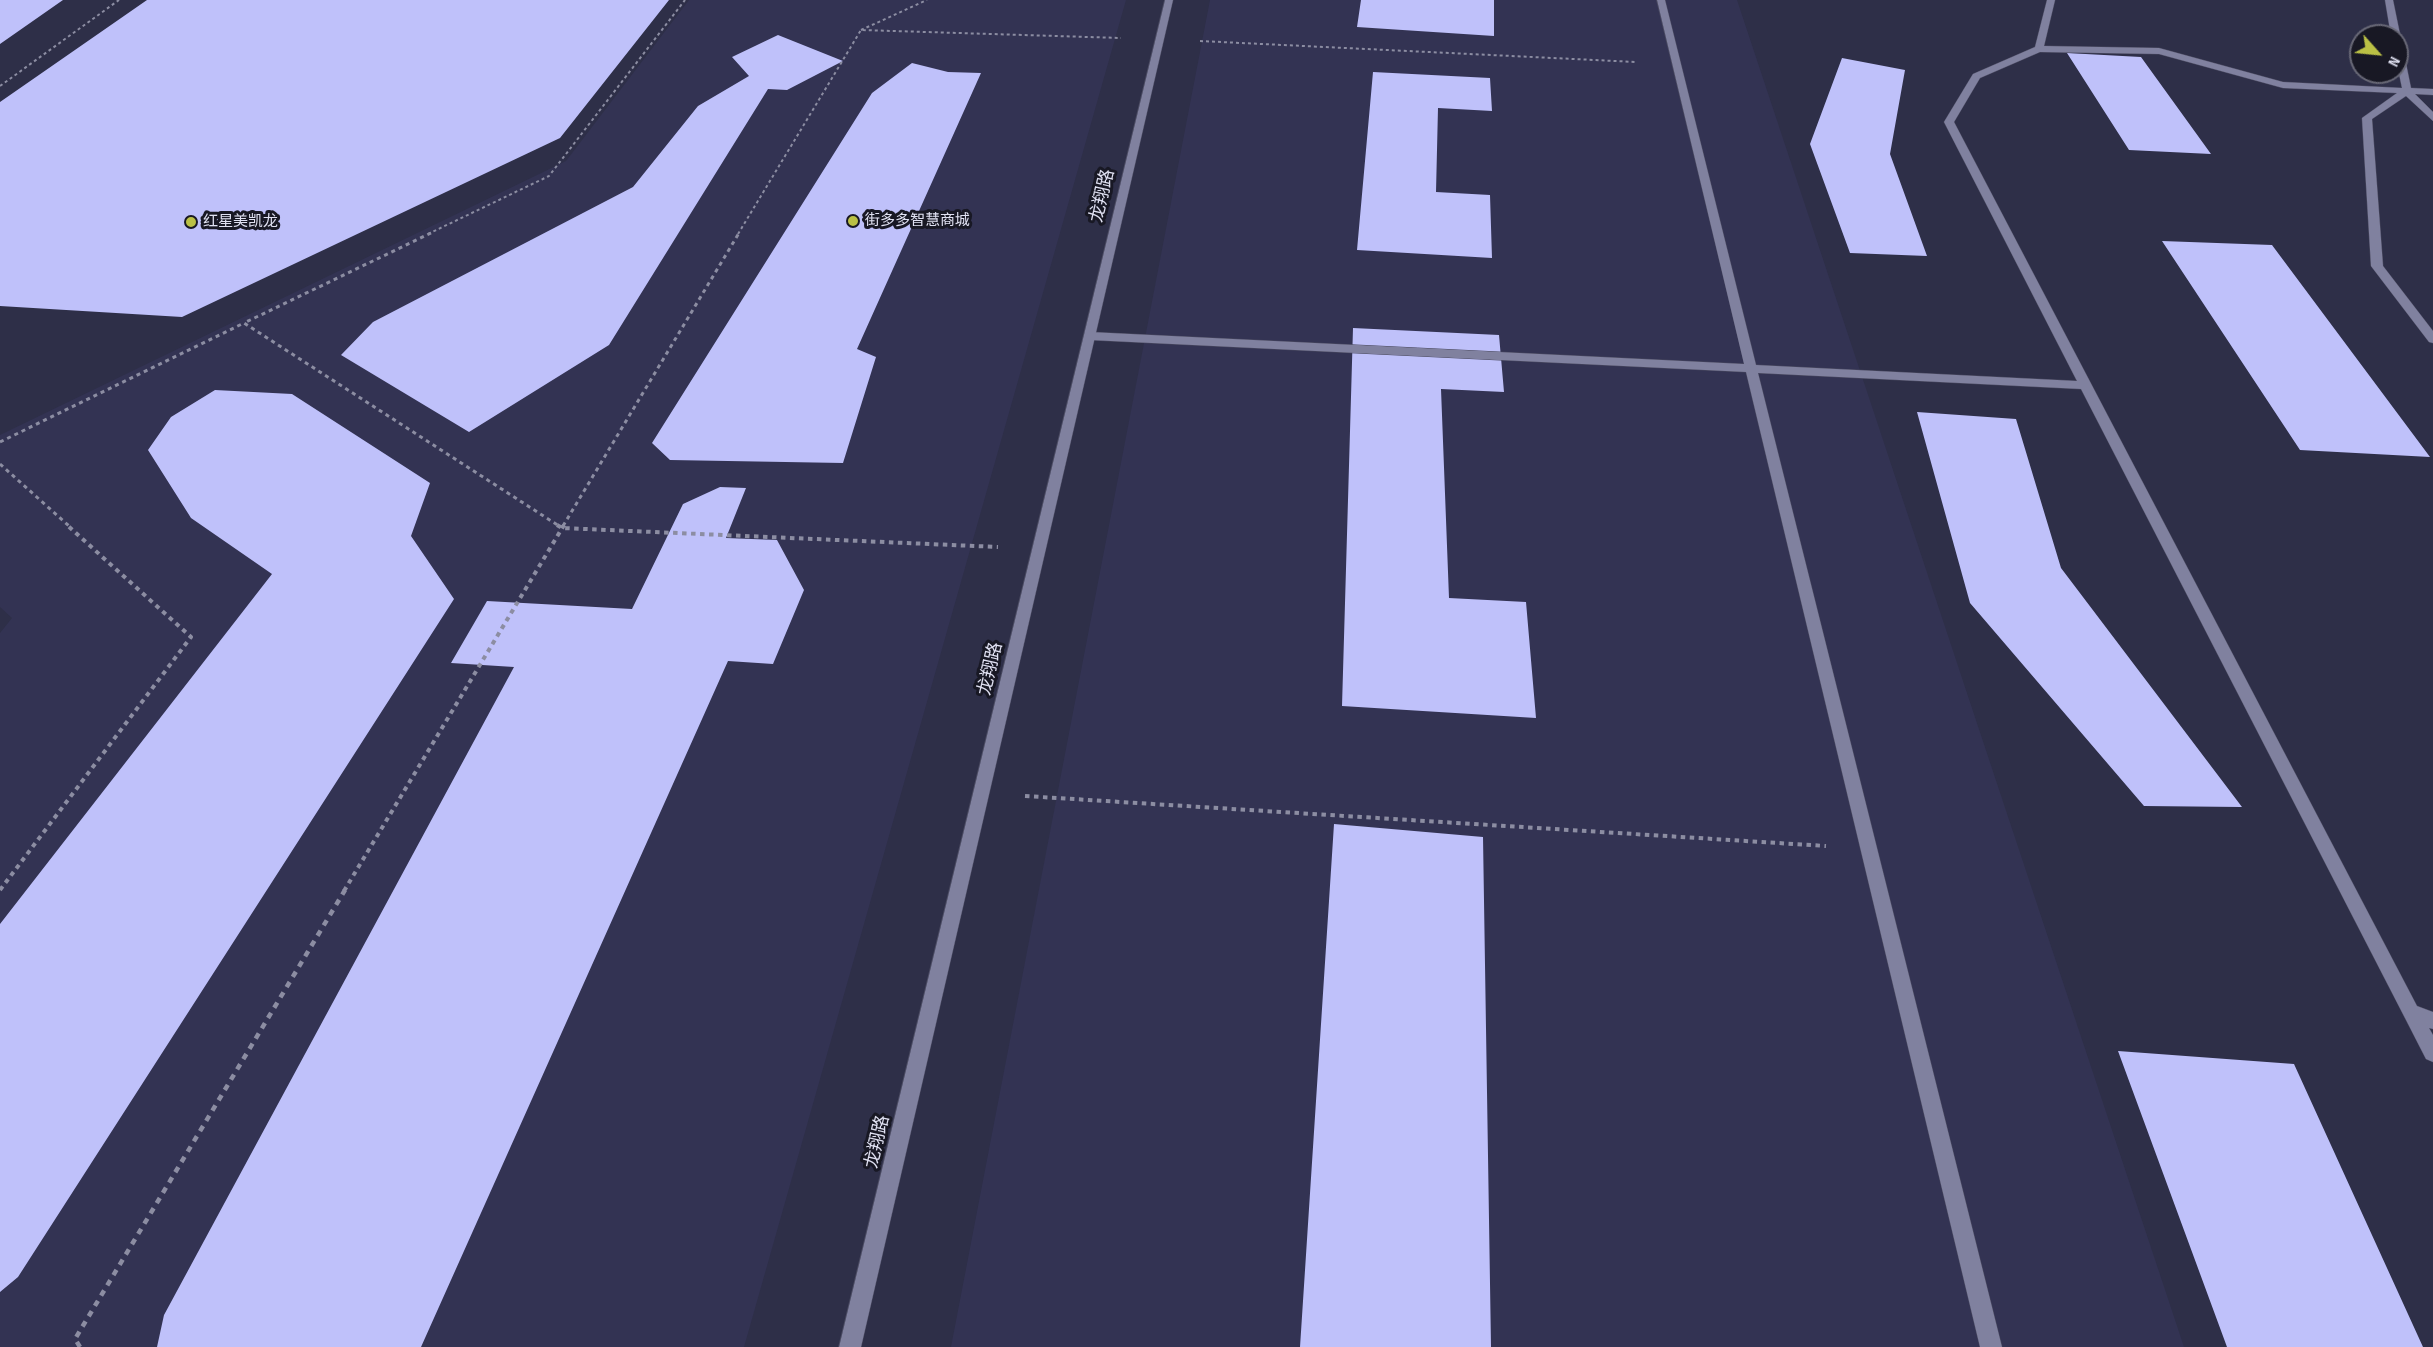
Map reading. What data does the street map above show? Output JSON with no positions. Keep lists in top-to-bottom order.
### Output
{
  "streets": {
    "street": ["龙翔路"]
  },
  "places": ["街多多智慧商城", "红星美凯龙"],
  "north": "bottom right"
}
